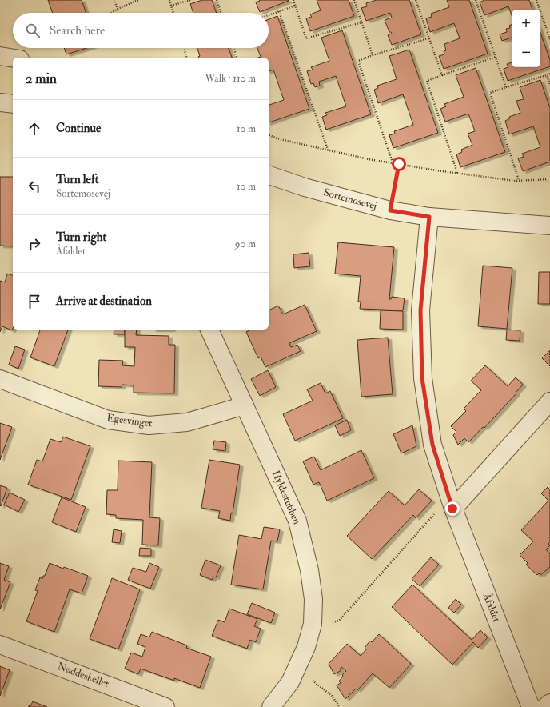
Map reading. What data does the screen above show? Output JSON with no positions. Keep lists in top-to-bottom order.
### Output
{
  "streets": {
    "street": [
      "Sortemosevej",
      "Egesvinget",
      "Hyldestubben",
      "Åfaldet",
      "Nøddeskellet"
    ]
  },
  "crossings": [
    ["Sortemosevej", "Åfaldet"],
    ["Egesvinget", "Hyldestubben"]
  ],
  "page": {
    "map_buttons": ["+", "−"],
    "search": "Search here",
    "heading": ["2 min", "Walk · 110 m"],
    "list": [
      ["Continue", "10 m"],
      ["Turn left", "Sortemosevej", "10 m"],
      ["Turn right", "Åfaldet", "90 m"],
      "Arrive at destination"
    ]
  }
}
